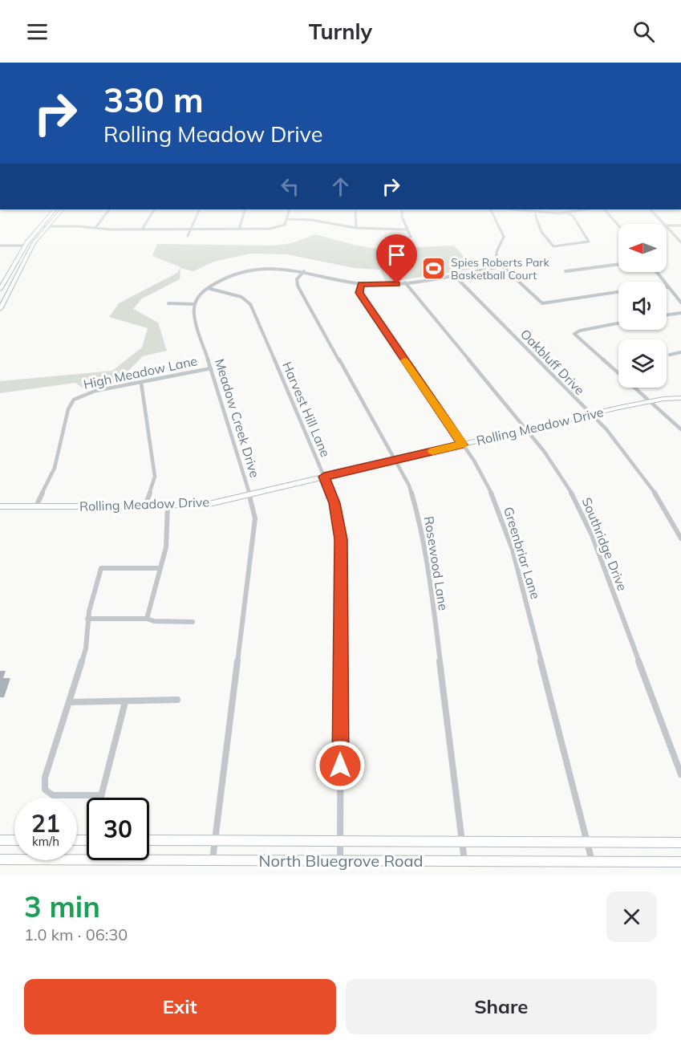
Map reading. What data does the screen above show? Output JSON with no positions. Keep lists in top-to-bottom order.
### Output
{
  "streets": {
    "main road": ["Rolling Meadow Drive", "North Bluegrove Road"],
    "street": [
      "Oakbluff Drive",
      "High Meadow Lane",
      "Harvest Hill Lane",
      "Meadow Creek Drive",
      "Southridge Drive",
      "Greenbriar Lane",
      "Rosewood Lane"
    ]
  },
  "crossings": [
    ["Oakbluff Drive", "Rolling Meadow Drive"],
    ["High Meadow Lane", "Meadow Creek Drive"],
    ["High Meadow Lane", "Rolling Meadow Drive"],
    ["Harvest Hill Lane", "Rolling Meadow Drive"],
    ["Harvest Hill Lane", "North Bluegrove Road"],
    ["Meadow Creek Drive", "Rolling Meadow Drive"],
    ["Meadow Creek Drive", "North Bluegrove Road"],
    ["Rolling Meadow Drive", "Southridge Drive"],
    ["Rolling Meadow Drive", "Greenbriar Lane"],
    ["Rolling Meadow Drive", "Rosewood Lane"],
    ["Greenbriar Lane", "North Bluegrove Road"],
    ["Rosewood Lane", "North Bluegrove Road"]
  ],
  "places": {
    "sports": ["Spies Roberts Park Basketball Court"]
  },
  "north": "left",
  "page": {
    "header": "Turnly",
    "turn": ["330 m", "Rolling Meadow Drive"],
    "speed": "21 km/h",
    "limit": "30",
    "heading": ["3 min", "1.0 km · 06:30"],
    "buttons": ["Exit", "Share"]
  }
}
